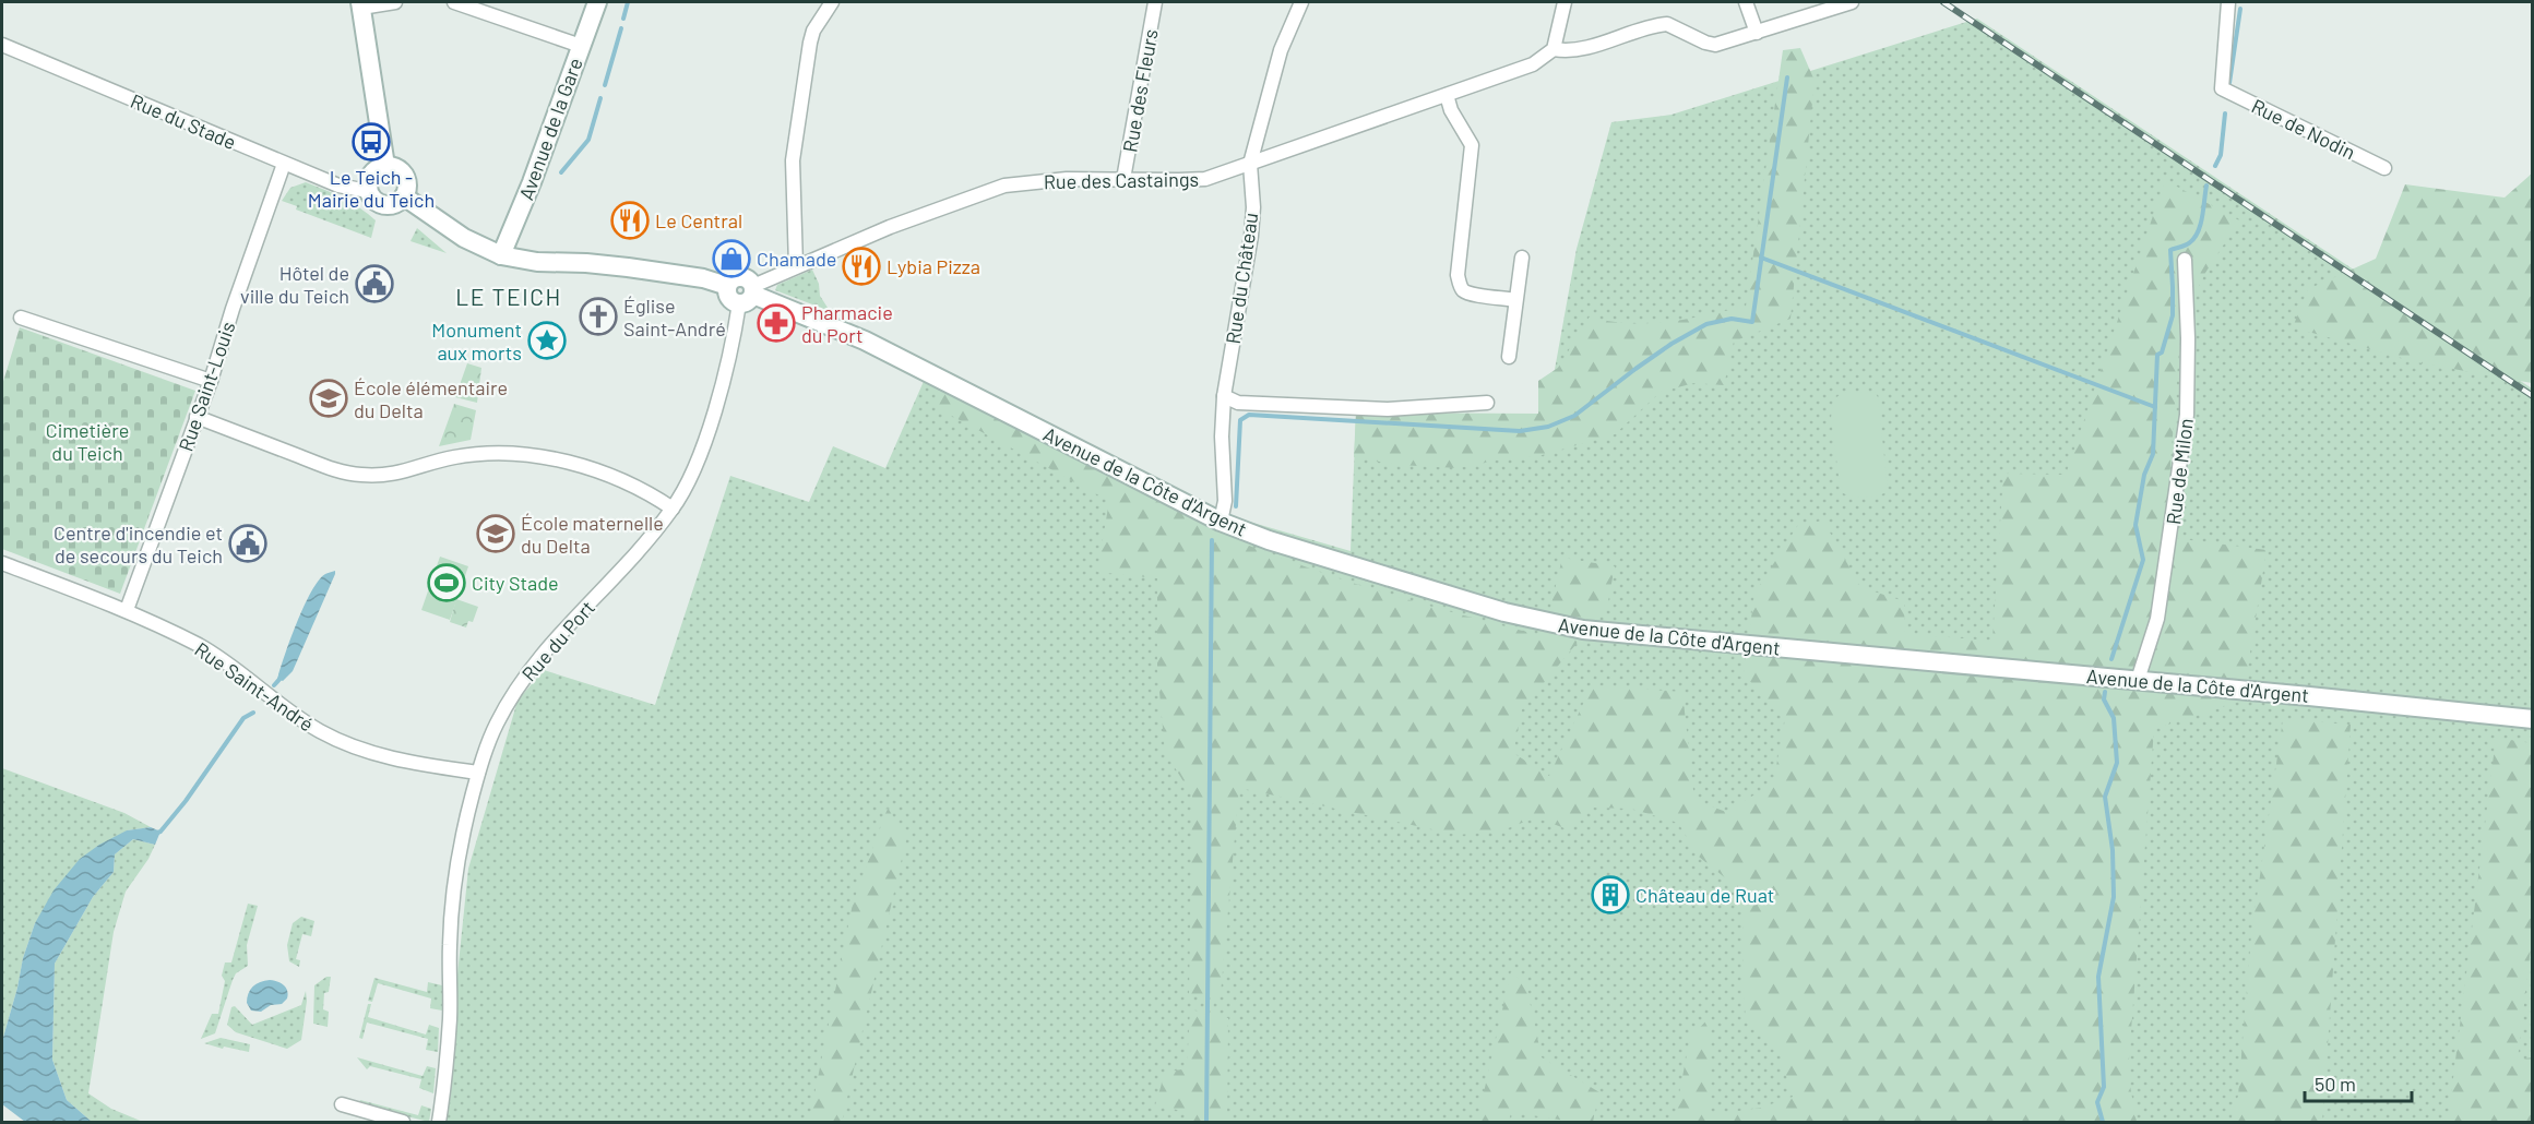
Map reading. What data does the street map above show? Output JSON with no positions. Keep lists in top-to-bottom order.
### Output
{
  "streets": {
    "main road": ["Avenue de la Gare", "Avenue de la Côte d'Argent"],
    "street": [
      "Rue des Fleurs",
      "Rue du Stade",
      "Rue de Nodin",
      "Rue des Castaings",
      "Rue du Château",
      "Rue Saint-Louis",
      "Rue de Milon",
      "Rue du Port",
      "Rue Saint-André"
    ]
  },
  "crossings": [
    ["Rue des Fleurs", "Rue des Castaings"],
    ["Rue du Stade", "Rue Saint-Louis"],
    ["Rue des Castaings", "Rue du Château"],
    ["Rue des Castaings", "Avenue de la Côte d'Argent"],
    ["Rue des Castaings", "Rue du Port"],
    ["Rue du Château", "Avenue de la Côte d'Argent"],
    ["Rue Saint-Louis", "Rue Saint-André"],
    ["Rue de Milon", "Avenue de la Côte d'Argent"],
    ["Avenue de la Côte d'Argent", "Rue du Port"],
    ["Rue du Port", "Rue Saint-André"]
  ],
  "districts": ["LE TEICH"],
  "parks": ["Cimetière du Teich"],
  "places": {
    "bus stop": ["Le Teich - Mairie du Teich"],
    "restaurant": ["Le Central", "Lybia Pizza"],
    "shop": ["Chamade"],
    "public building": ["Hôtel de ville du Teich", "Centre d'incendie et de secours du Teich"],
    "church": ["Église Saint-André"],
    "pharmacy": ["Pharmacie du Port"],
    "place": ["Monument aux morts"],
    "school or university": ["École élémentaire du Delta", "École maternelle du Delta"],
    "sports": ["City Stade"],
    "building": ["Château de Ruat"]
  },
  "scale_bar": "50 m"
}
